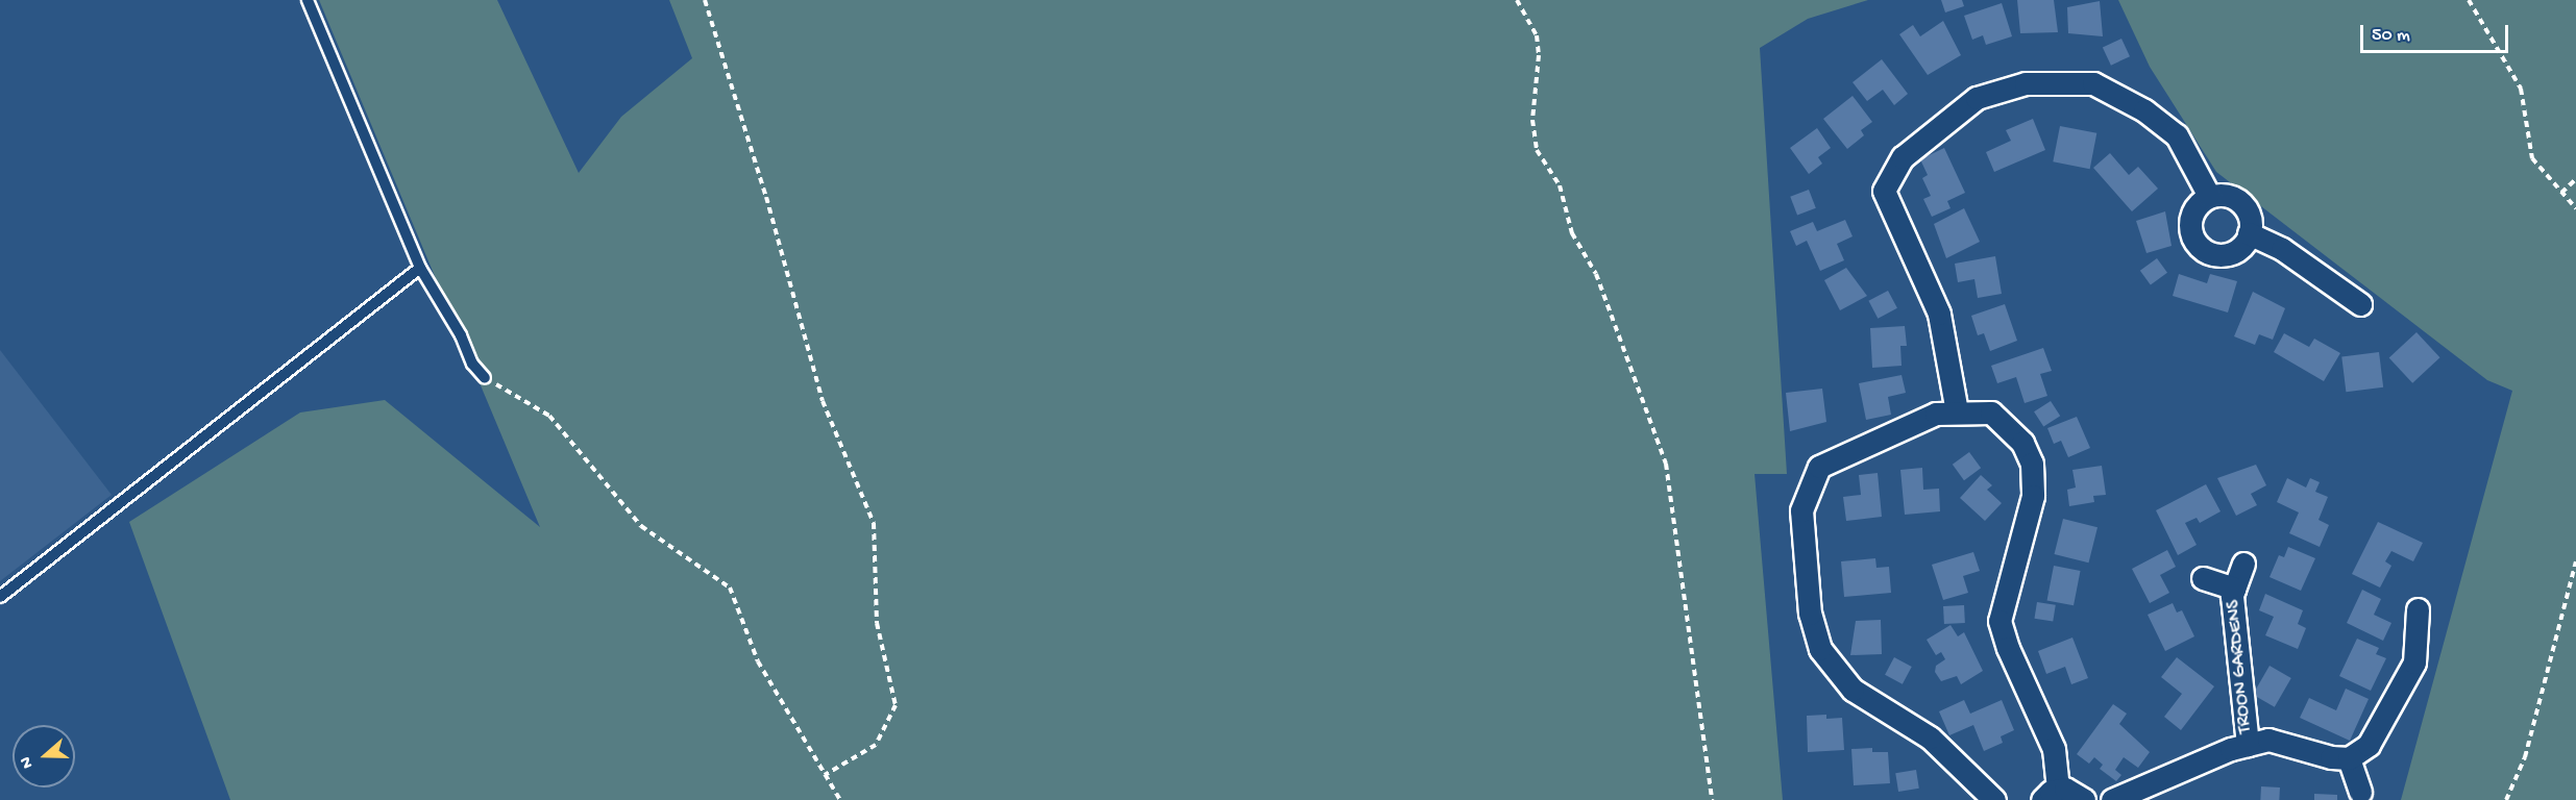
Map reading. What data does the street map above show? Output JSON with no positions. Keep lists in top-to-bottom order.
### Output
{
  "streets": {
    "street": ["TROON GARDENS"]
  },
  "scale_bar": "50 m",
  "north": "left"
}
